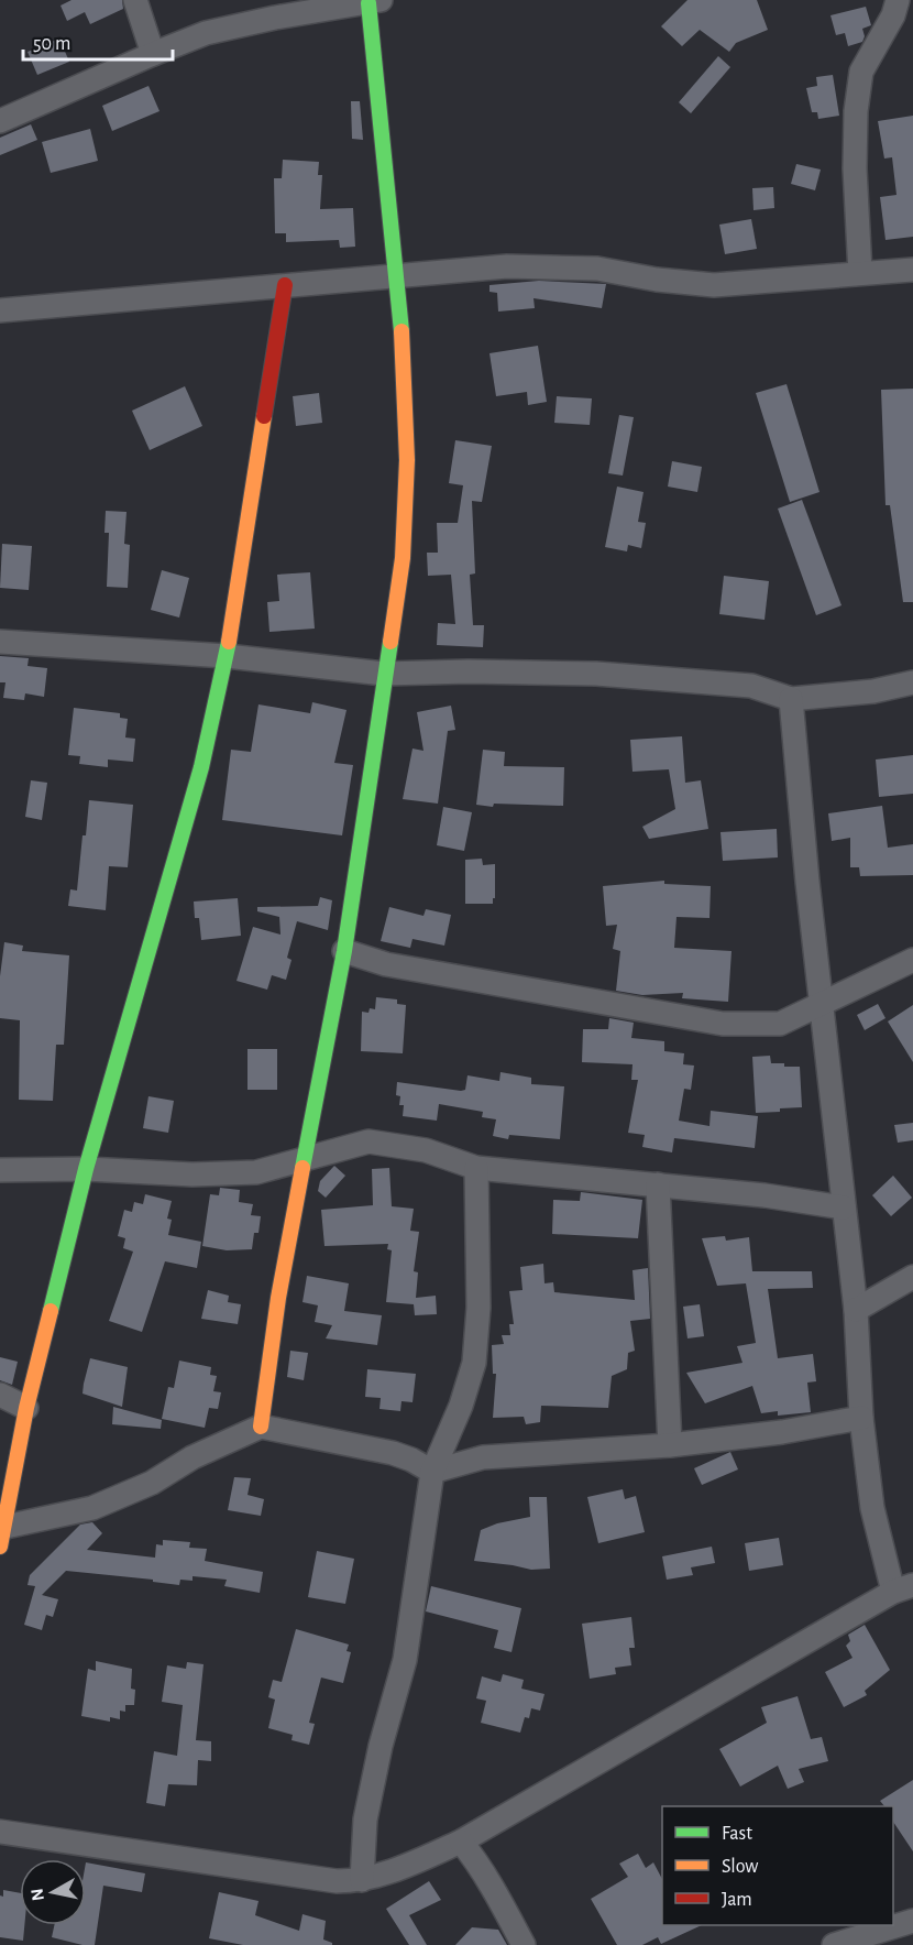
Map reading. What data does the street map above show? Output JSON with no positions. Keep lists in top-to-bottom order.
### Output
{
  "legend": ["Fast", "Slow", "Jam"],
  "scale_bar": "50 m",
  "north": "left"
}
